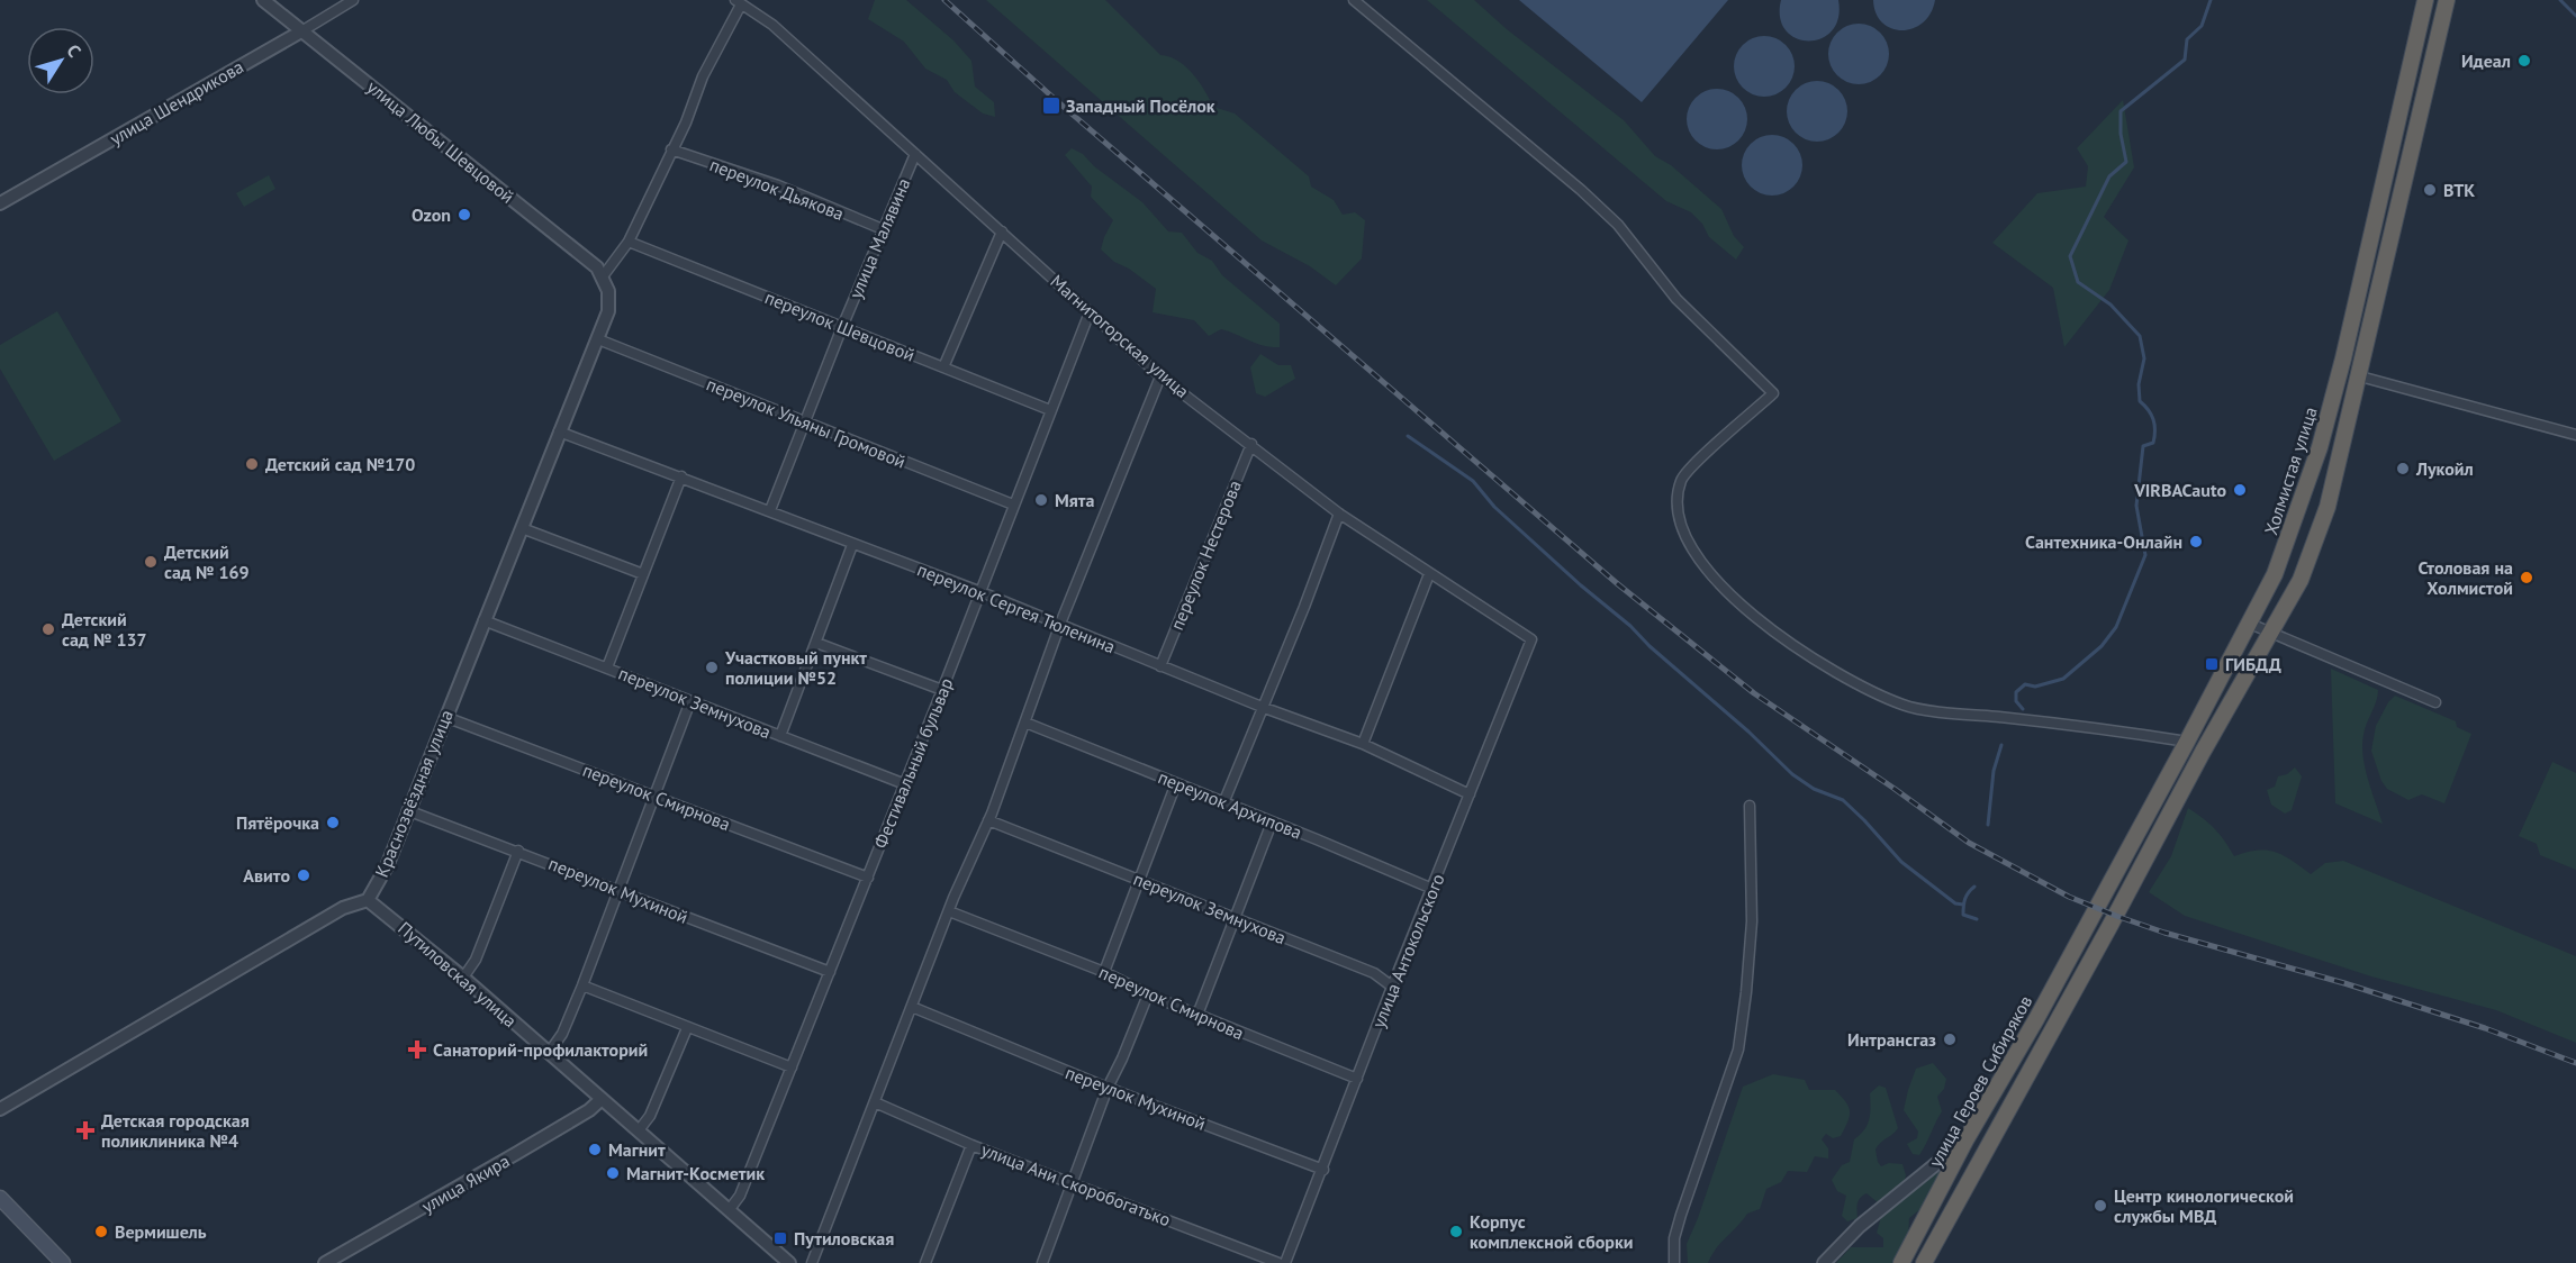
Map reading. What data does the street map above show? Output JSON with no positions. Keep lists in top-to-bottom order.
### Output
{
  "streets": {
    "highway": ["Холмистая улица", "улица Героев Сибиряков"],
    "street": [
      "улица Шендрикова",
      "улица Любы Шевцовой",
      "переулок Дьякова",
      "улица Малявина",
      "переулок Шевцовой",
      "Магнитогорская улица",
      "переулок Ульяны Громовой",
      "переулок Нестерова",
      "переулок Сергея Тюленина",
      "переулок Земнухова",
      "Фестивальный бульвар",
      "Краснозвёздная улица",
      "переулок Смирнова",
      "переулок Архипова",
      "переулок Мухиной",
      "улица Антокольского",
      "Путиловская улица",
      "улица Якира",
      "улица Ани Скоробогатько"
    ]
  },
  "crossings": [
    ["улица Шендрикова", "улица Любы Шевцовой"],
    ["улица Любы Шевцовой", "Краснозвёздная улица"],
    ["переулок Дьякова", "улица Малявина"],
    ["улица Малявина", "переулок Шевцовой"],
    ["улица Малявина", "Магнитогорская улица"],
    ["улица Малявина", "переулок Ульяны Громовой"],
    ["улица Малявина", "переулок Сергея Тюленина"],
    ["переулок Шевцовой", "Фестивальный бульвар"],
    ["Магнитогорская улица", "переулок Нестерова"],
    ["Магнитогорская улица", "Фестивальный бульвар"],
    ["Магнитогорская улица", "улица Антокольского"],
    ["переулок Ульяны Громовой", "Фестивальный бульвар"],
    ["переулок Ульяны Громовой", "Краснозвёздная улица"],
    ["Холмистая улица", "улица Героев Сибиряков"],
    ["переулок Нестерова", "переулок Сергея Тюленина"],
    ["переулок Сергея Тюленина", "Фестивальный бульвар"],
    ["переулок Сергея Тюленина", "Краснозвёздная улица"],
    ["переулок Сергея Тюленина", "улица Антокольского"],
    ["переулок Земнухова", "Фестивальный бульвар"],
    ["переулок Земнухова", "Краснозвёздная улица"],
    ["переулок Земнухова", "улица Антокольского"],
    ["Фестивальный бульвар", "переулок Смирнова"],
    ["Фестивальный бульвар", "переулок Мухиной"],
    ["Фестивальный бульвар", "Путиловская улица"],
    ["Краснозвёздная улица", "переулок Смирнова"],
    ["Краснозвёздная улица", "переулок Мухиной"],
    ["Краснозвёздная улица", "Путиловская улица"],
    ["переулок Смирнова", "улица Антокольского"],
    ["переулок Архипова", "улица Антокольского"],
    ["переулок Мухиной", "улица Антокольского"],
    ["Путиловская улица", "улица Якира"]
  ],
  "places": {
    "other": [
      "Идеал",
      "ВТК",
      "Ozon",
      "Детский сад №170",
      "Лукойл",
      "VIRBACauto",
      "Мята",
      "Сантехника-Онлайн",
      "Детский сад № 169",
      "Столовая на Холмистой",
      "Детский сад № 137",
      "Участковый пункт полиции №52",
      "Пятёрочка",
      "Авито",
      "Интрансгаз",
      "Магнит",
      "Магнит-Косметик",
      "Центр кинологической службы МВД",
      "Вермишель",
      "Корпус комплексной сборки"
    ],
    "transit": ["Западный Посёлок", "ГИБДД", "Путиловская"],
    "health": ["Cанаторий-профилакторий", "Детская городская поликлиника №4"]
  },
  "north": "top right"
}
